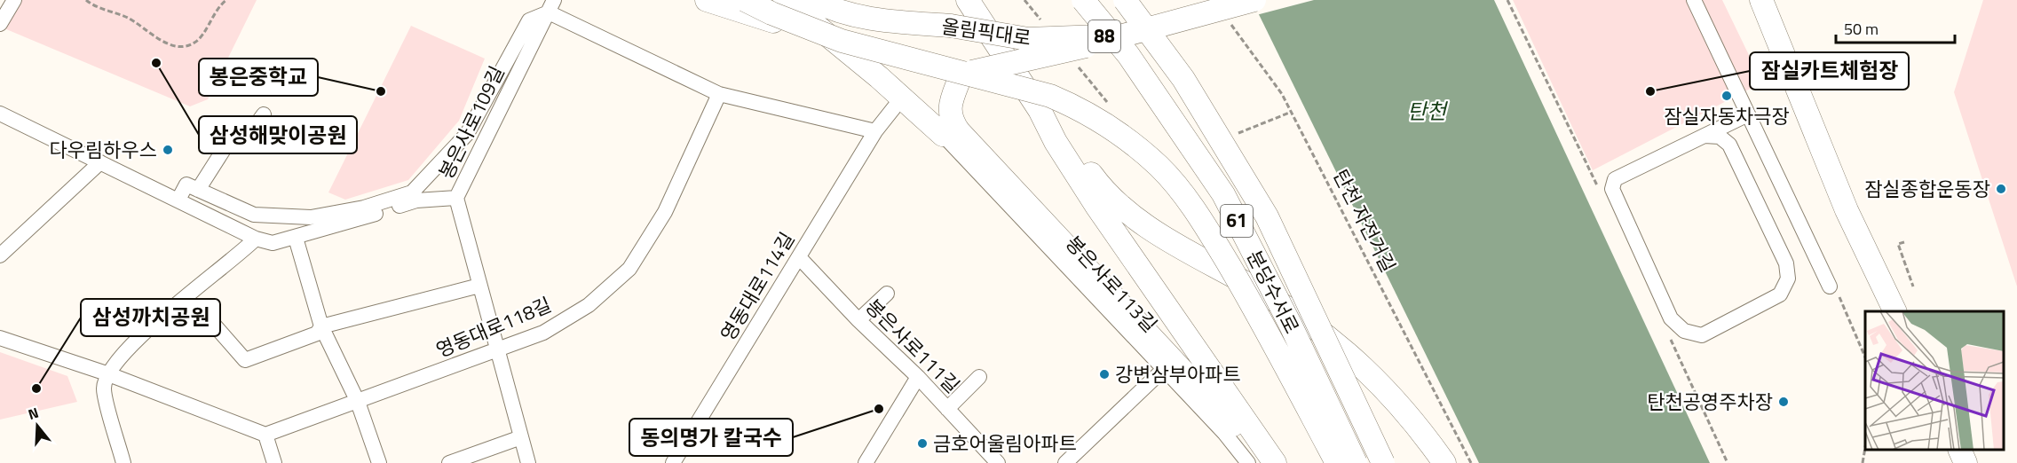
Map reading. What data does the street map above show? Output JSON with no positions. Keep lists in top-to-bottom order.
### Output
{
  "streets": {
    "highway": [
      "올림픽대로",
      "88",
      "61",
      "분당수서로"
    ],
    "street": [
      "봉은사로109길",
      "봉은사로113길",
      "영동대로114길",
      "영동대로118길",
      "봉은사로111길"
    ],
    "path": ["탄천 자전거길"]
  },
  "crossings": [
    ["봉은사로109길", "영동대로118길"],
    ["영동대로114길", "봉은사로111길"]
  ],
  "water": ["탄천"],
  "places": [
    "삼성해맞이공원",
    "봉은중학교",
    "잠실카트체험장",
    "잠실자동차극장",
    "다우림하우스",
    "잠실종합운동장",
    "강변삼부아파트",
    "삼성까치공원",
    "탄천공영주차장",
    "동의명가 칼국수",
    "금호어울림아파트"
  ],
  "scale_bar": "50 m",
  "north": "top"
}
